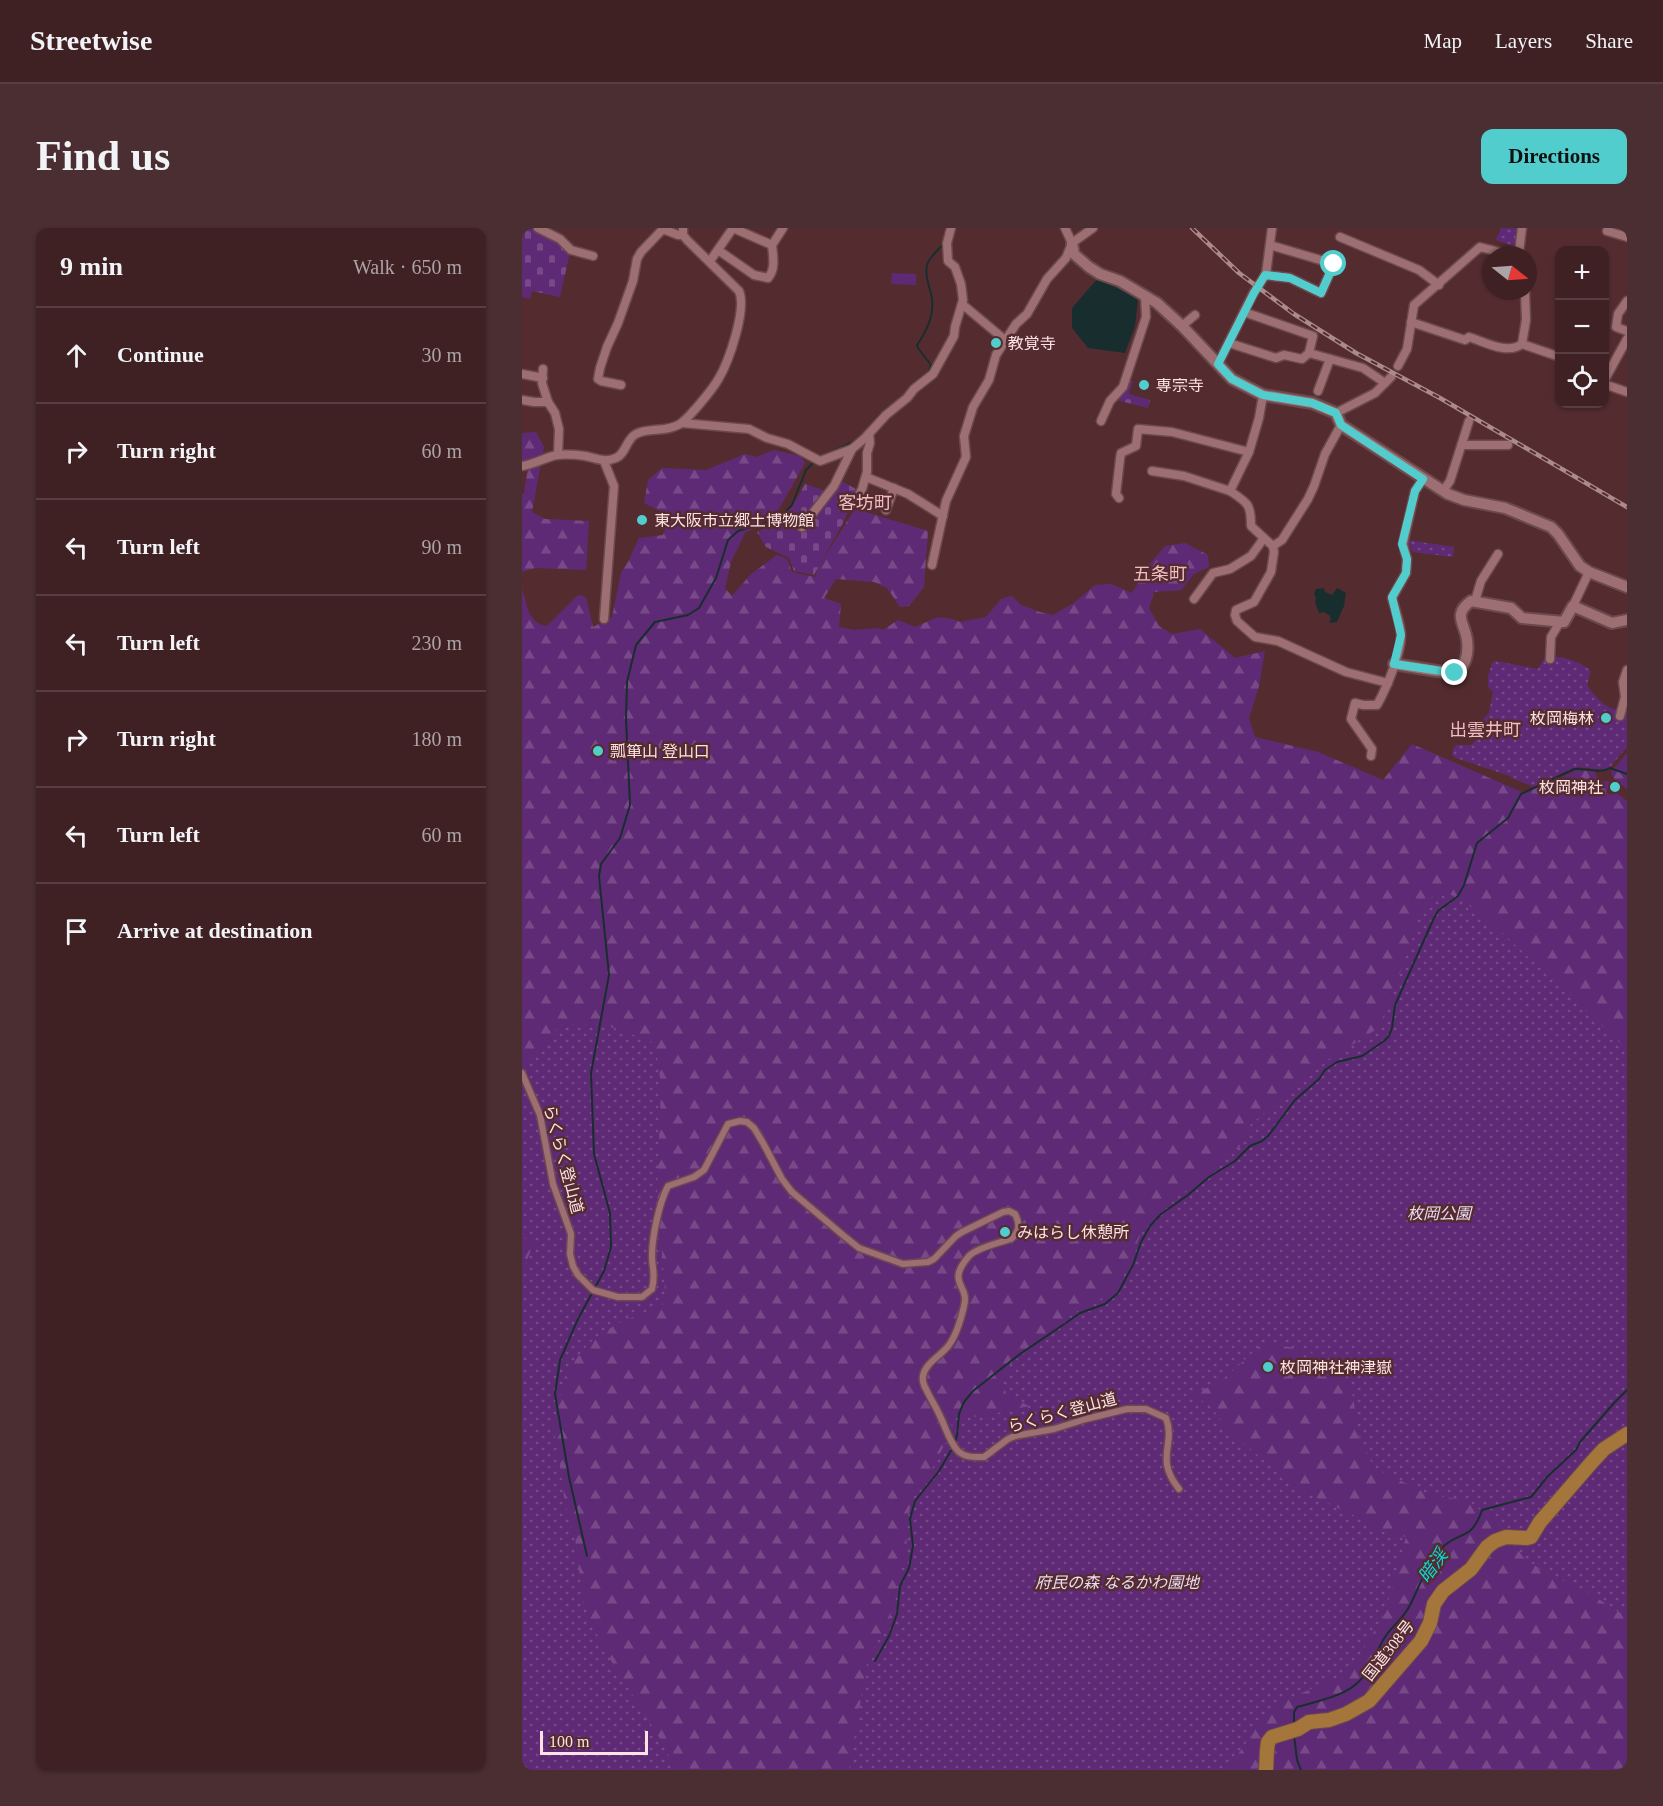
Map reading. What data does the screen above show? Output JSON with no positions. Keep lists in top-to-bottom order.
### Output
{
  "streets": {
    "highway": ["国道308号"],
    "street": ["らくらく登山道"]
  },
  "districts": ["客坊町", "五条町", "出雲井町"],
  "water": ["暗渓"],
  "parks": ["枚岡公園", "府民の森 なるかわ園地"],
  "places": [
    "教覚寺",
    "専宗寺",
    "東大阪市立郷土博物館",
    "枚岡梅林",
    "瓢箪山 登山口",
    "枚岡神社",
    "みはらし休憩所",
    "枚岡神社神津嶽"
  ],
  "scale_bar": "100 m",
  "north": "right",
  "page": {
    "header": "Streetwise",
    "nav": ["Map", "Layers", "Share"],
    "buttons": "Directions",
    "title": "Find us",
    "heading": ["9 min", "Walk · 650 m"],
    "map_buttons": ["+", "−"],
    "list": [
      ["Continue", "30 m"],
      ["Turn right", "60 m"],
      ["Turn left", "90 m"],
      ["Turn left", "230 m"],
      ["Turn right", "180 m"],
      ["Turn left", "60 m"],
      "Arrive at destination"
    ],
    "scale": "100 m"
  }
}
